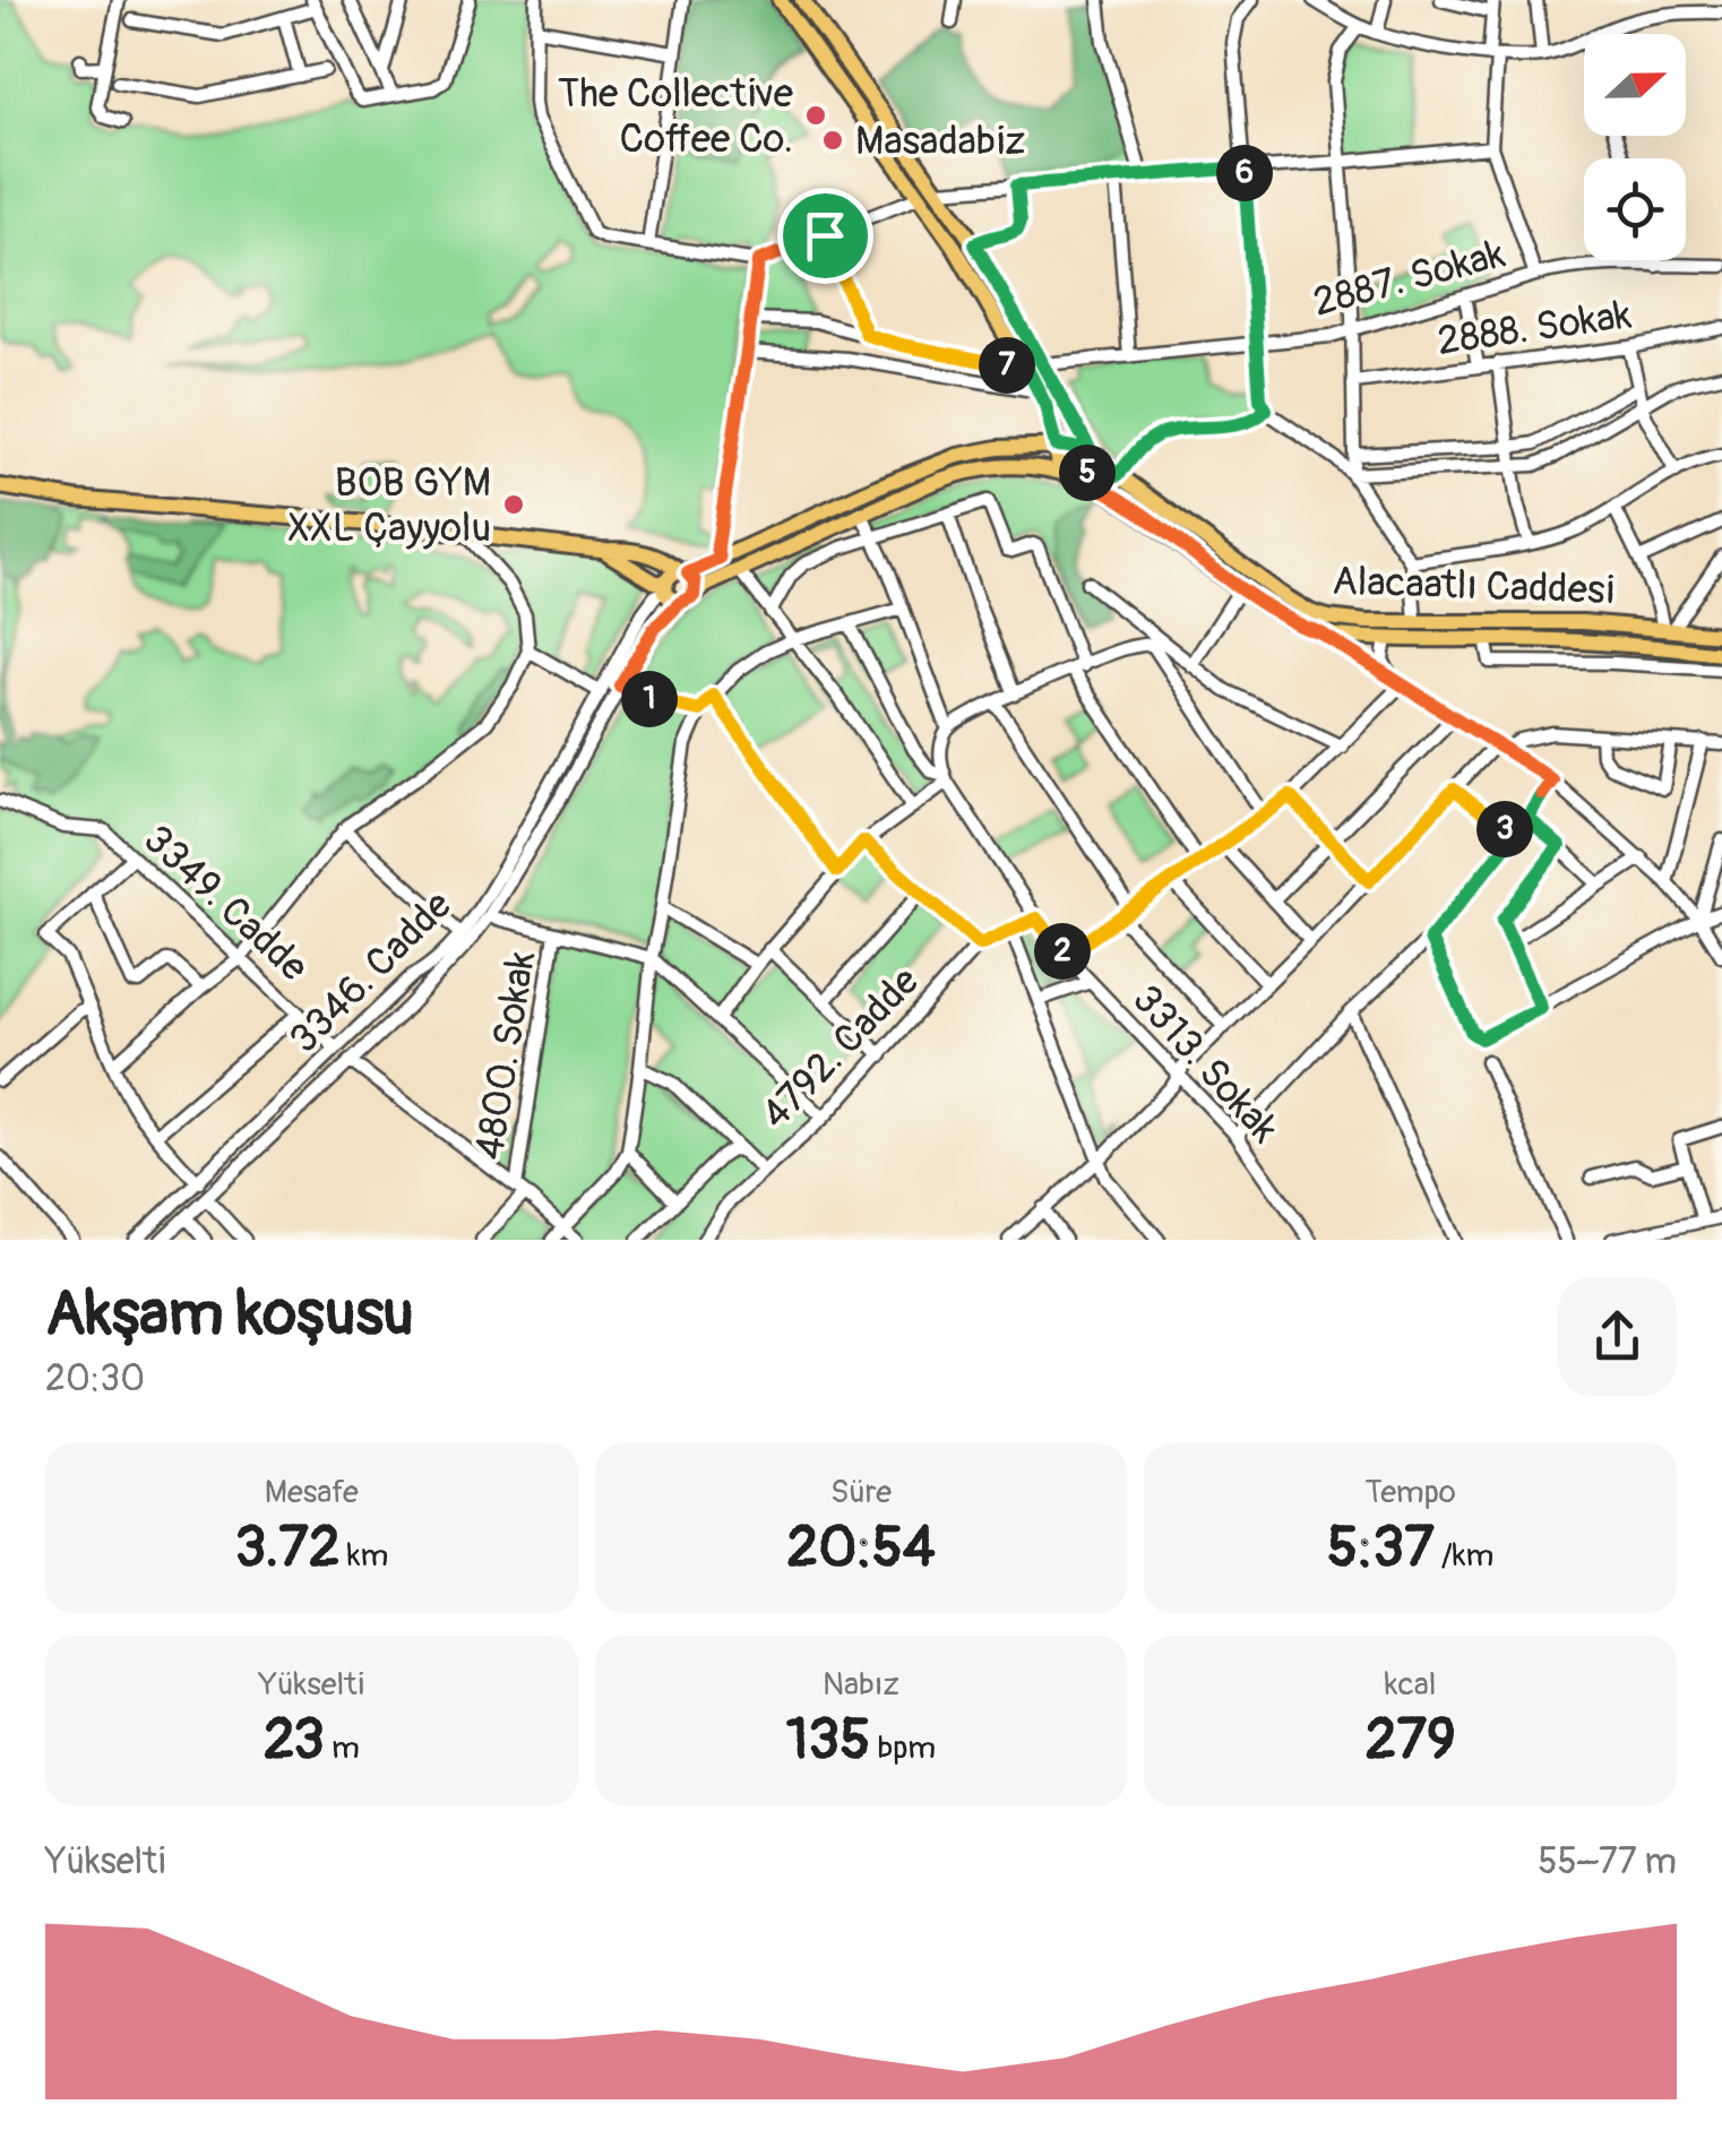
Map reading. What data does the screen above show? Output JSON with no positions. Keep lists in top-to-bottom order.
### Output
{
  "streets": {
    "main road": ["Alacaatlı Caddesi"],
    "street": [
      "2887. Sokak",
      "2888. Sokak",
      "3349. Cadde",
      "3346. Cadde",
      "4792. Cadde",
      "4800. Sokak",
      "3313. Sokak"
    ]
  },
  "crossings": [
    ["Alacaatlı Caddesi", "3346. Cadde"],
    ["3349. Cadde", "3346. Cadde"],
    ["4792. Cadde", "3313. Sokak"]
  ],
  "places": ["The Collective Coffee Co.", "Masadabiz", "BOB GYM XXL Çayyolu"],
  "north": "right",
  "page": {
    "pins": [
      "6",
      "7",
      "5",
      "1",
      "3",
      "2"
    ],
    "heading": ["Akşam koşusu", "20:30"],
    "stats": [
      ["Mesafe", "3.72 km"],
      ["Süre", "20:54"],
      ["Tempo", "5:37 /km"],
      ["Yükselti", "23 m"],
      ["Nabız", "135 bpm"],
      ["kcal", "279"]
    ],
    "chart": ["Yükselti", "55–77 m"]
  }
}
